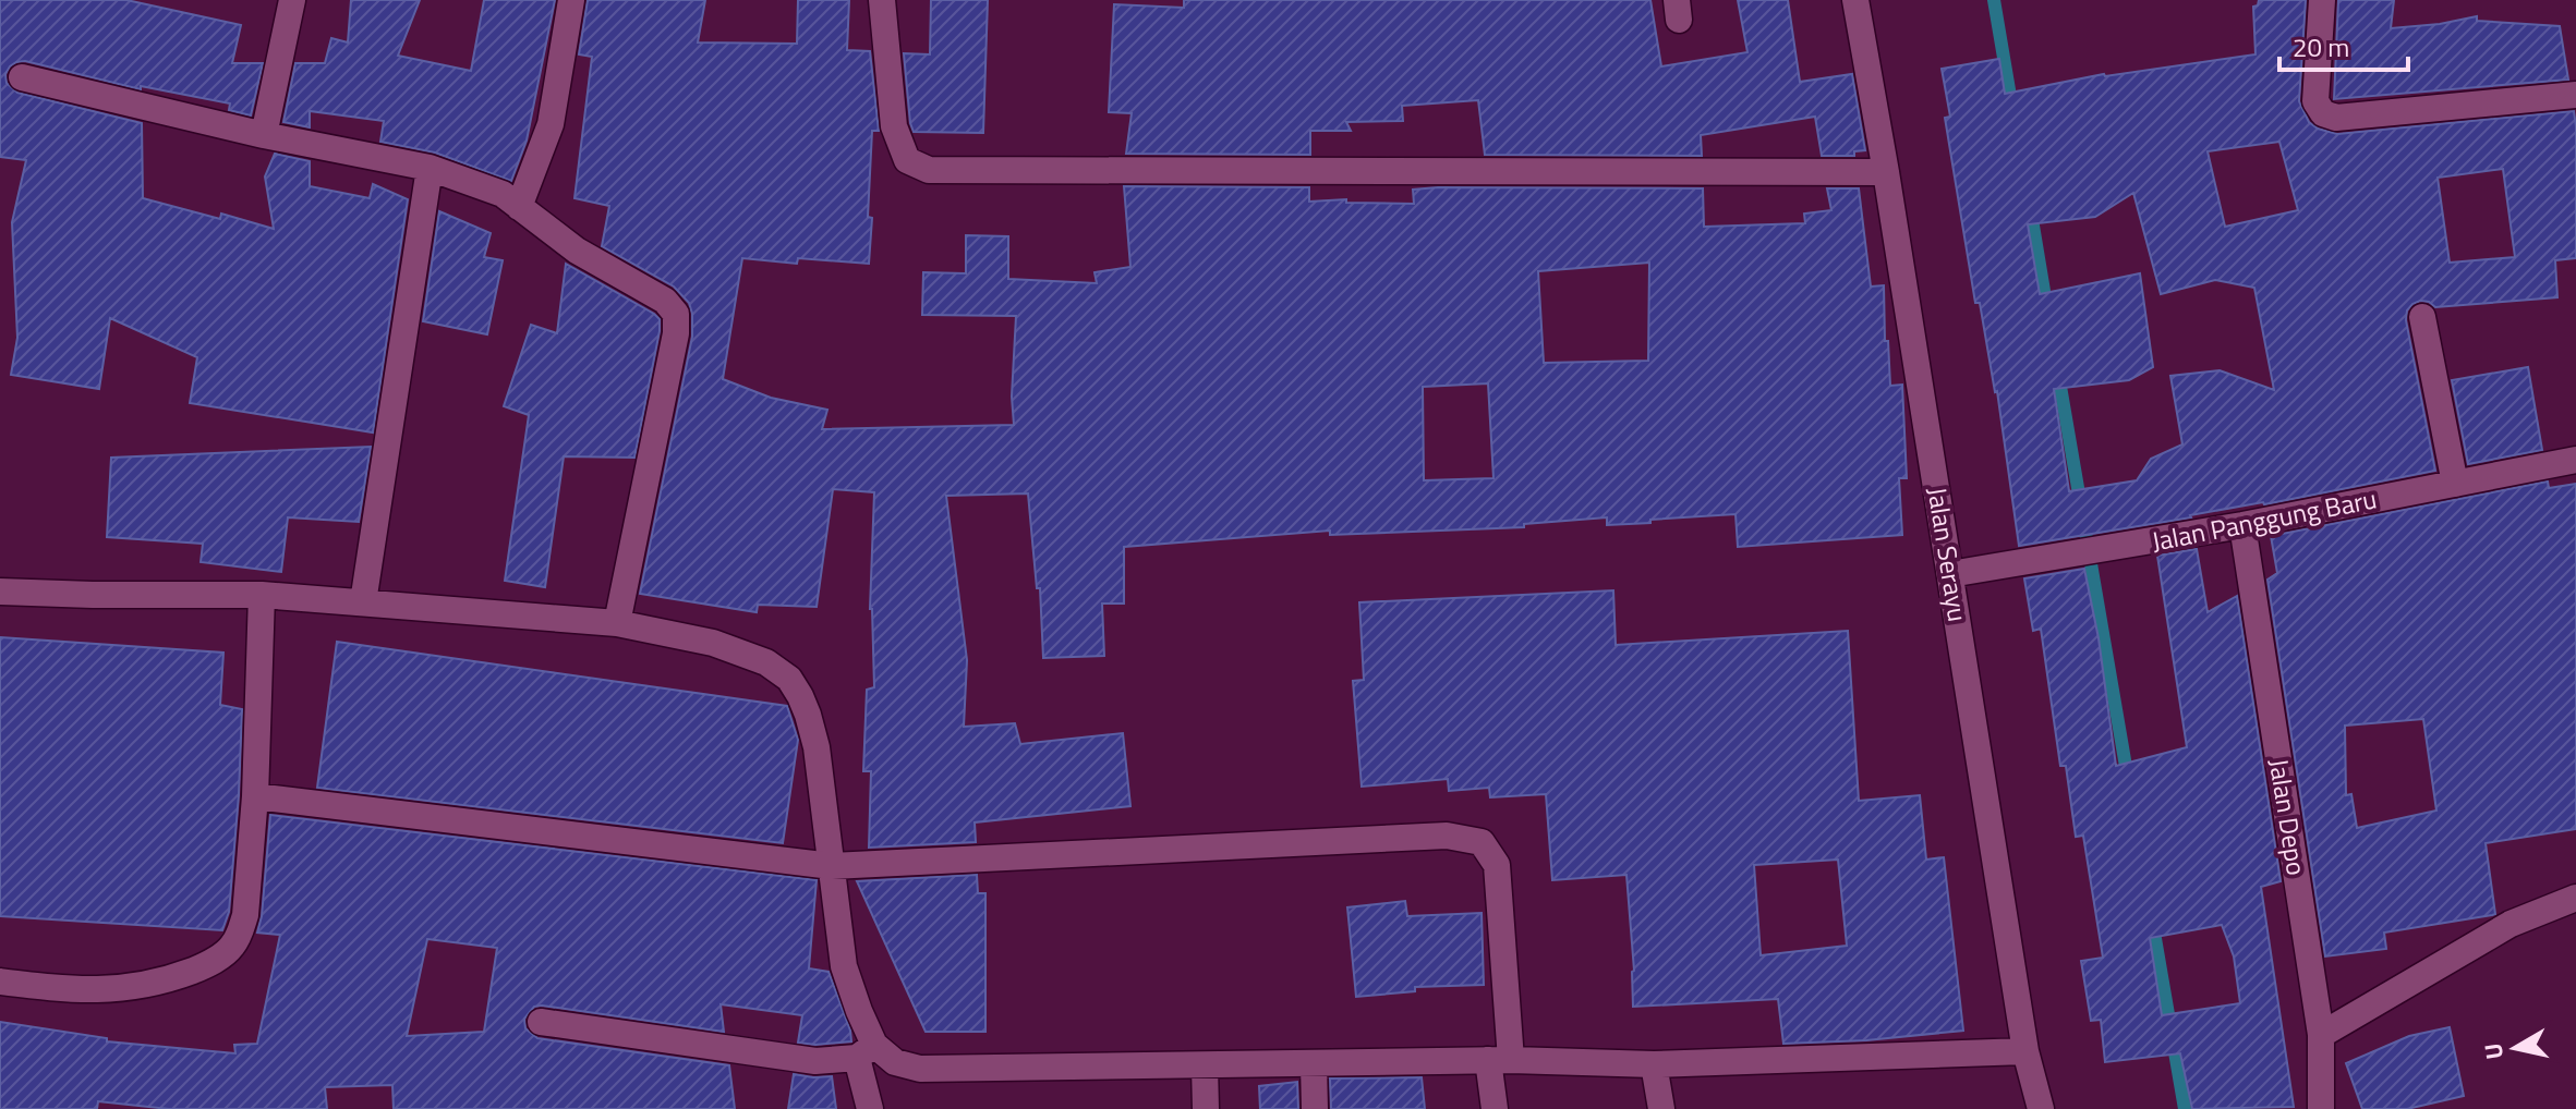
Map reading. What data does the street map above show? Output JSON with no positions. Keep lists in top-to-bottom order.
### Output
{
  "streets": {
    "street": ["Jalan Panggung Baru", "Jalan Serayu", "Jalan Depo"]
  },
  "crossings": [
    ["Jalan Panggung Baru", "Jalan Serayu"],
    ["Jalan Panggung Baru", "Jalan Depo"]
  ],
  "scale_bar": "20 m",
  "north": "left"
}
